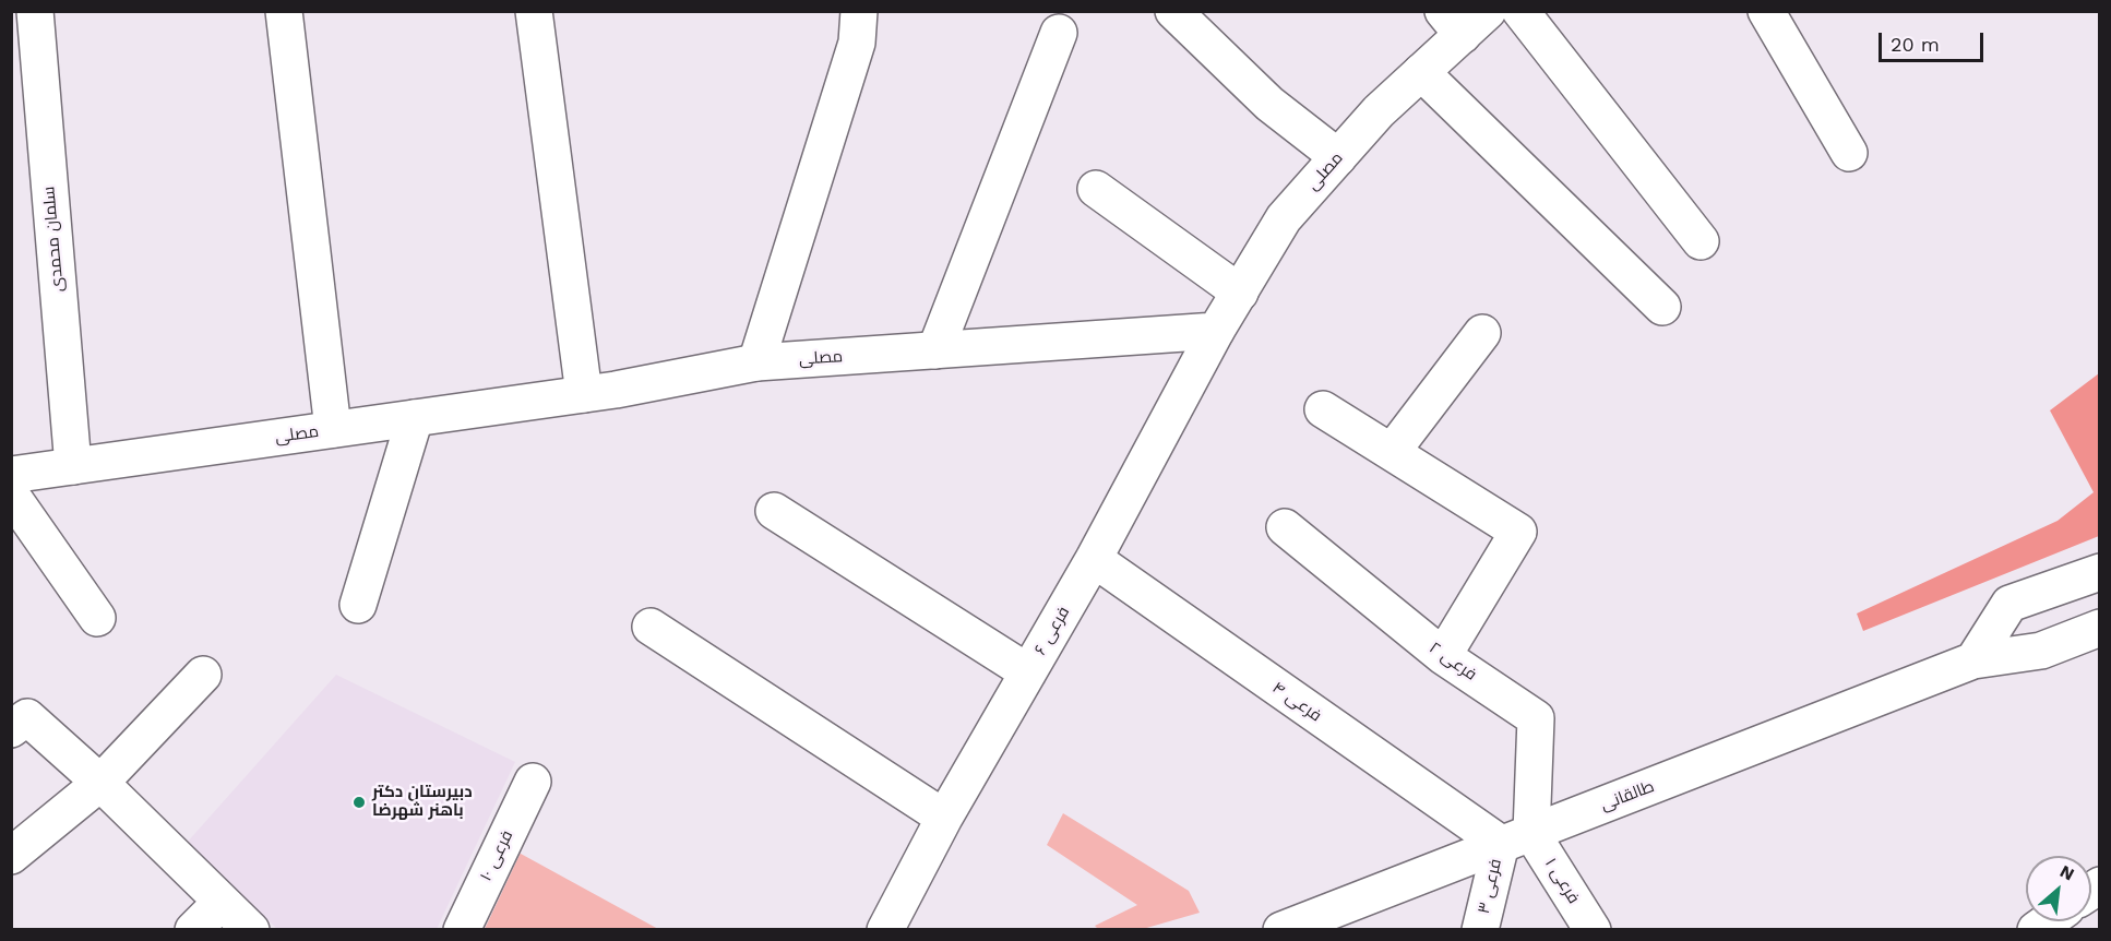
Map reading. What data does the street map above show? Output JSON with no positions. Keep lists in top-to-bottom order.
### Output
{
  "streets": {
    "street": [
      "مصلی",
      "سلمان محمدی",
      "فرعی ۶",
      "فرعی ۲",
      "فرعی ۴",
      "طالقانی",
      "فرعی ۱۰",
      "فرعی ۱",
      "فرعی ۳"
    ]
  },
  "crossings": [
    ["مصلی", "سلمان محمدی"],
    ["مصلی", "فرعی ۶"],
    ["فرعی ۶", "فرعی ۴"],
    ["فرعی ۲", "فرعی ۴"],
    ["فرعی ۲", "طالقانی"],
    ["فرعی ۲", "فرعی ۱"],
    ["فرعی ۲", "فرعی ۳"],
    ["فرعی ۴", "طالقانی"],
    ["فرعی ۴", "فرعی ۱"],
    ["فرعی ۴", "فرعی ۳"],
    ["طالقانی", "فرعی ۱"],
    ["طالقانی", "فرعی ۳"],
    ["فرعی ۱", "فرعی ۳"]
  ],
  "places": ["دبیرستان دکتر باهنر شهرضا"],
  "scale_bar": "20 m",
  "north": "top right"
}
